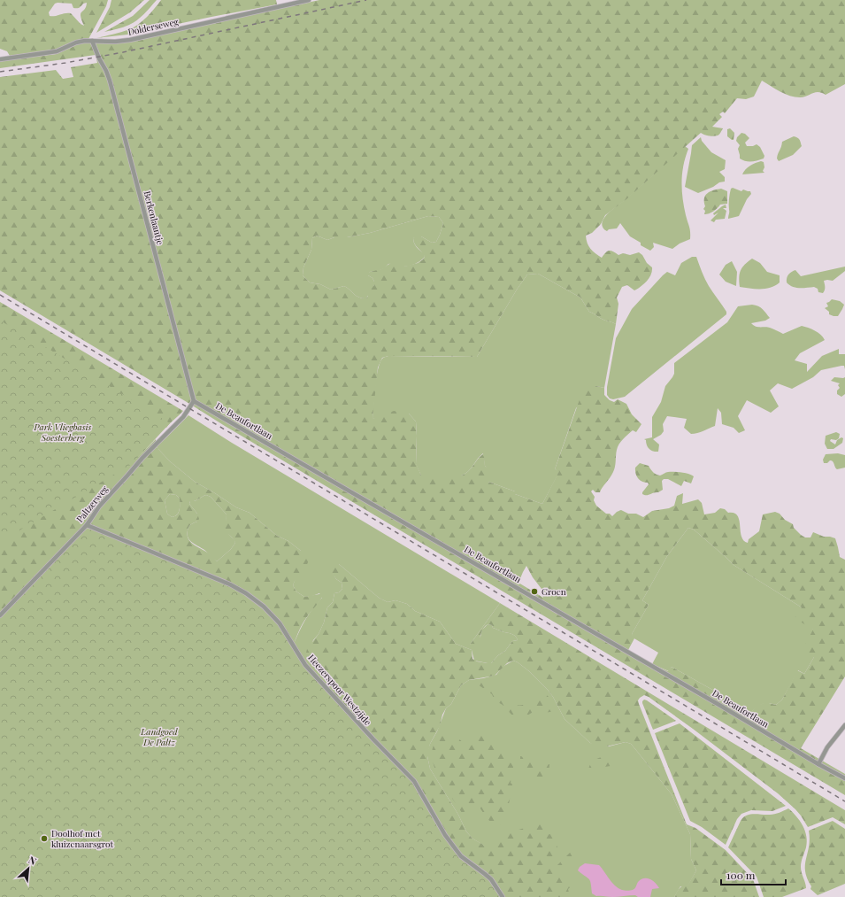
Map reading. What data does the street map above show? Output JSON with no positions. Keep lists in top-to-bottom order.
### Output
{
  "streets": {
    "street": [
      "Dolderseweg",
      "Berkenlaantje",
      "De Beaufortlaan",
      "Paltzerweg",
      "Heezerspoor Westzijde"
    ]
  },
  "crossings": [
    ["Dolderseweg", "Berkenlaantje"],
    ["Berkenlaantje", "De Beaufortlaan"],
    ["Berkenlaantje", "Paltzerweg"],
    ["De Beaufortlaan", "Paltzerweg"],
    ["Paltzerweg", "Heezerspoor Westzijde"]
  ],
  "parks": ["Park Vliegbasis Soesterberg", "Landgoed De Paltz"],
  "places": ["Groen", "Doolhof met kluizenaarsgrot"],
  "scale_bar": "100 m",
  "north": "top right"
}
